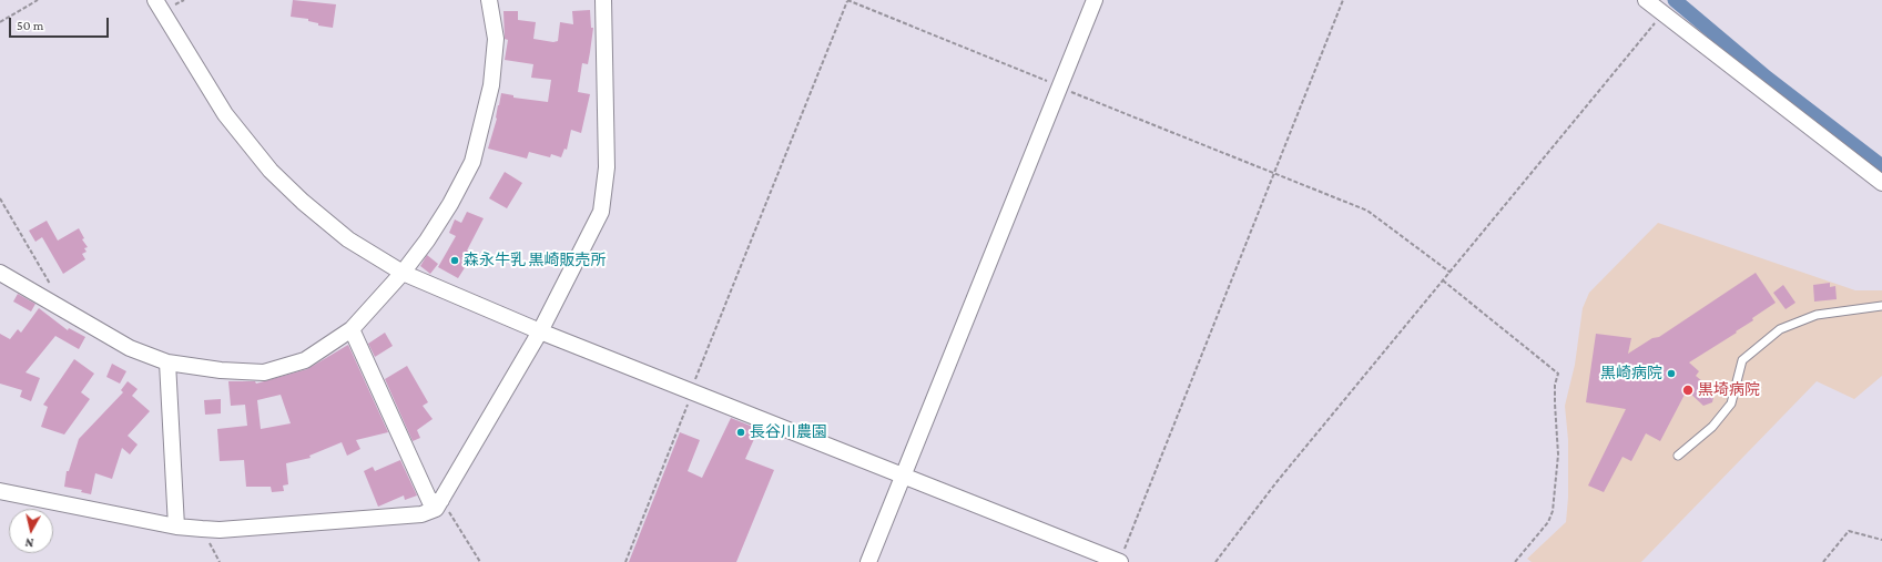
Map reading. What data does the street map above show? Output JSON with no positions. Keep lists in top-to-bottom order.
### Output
{
  "places": [
    "森永牛乳 黒崎販売所",
    "黒崎病院",
    "黒埼病院",
    "長谷川農園"
  ],
  "scale_bar": "50 m",
  "north": "bottom"
}
